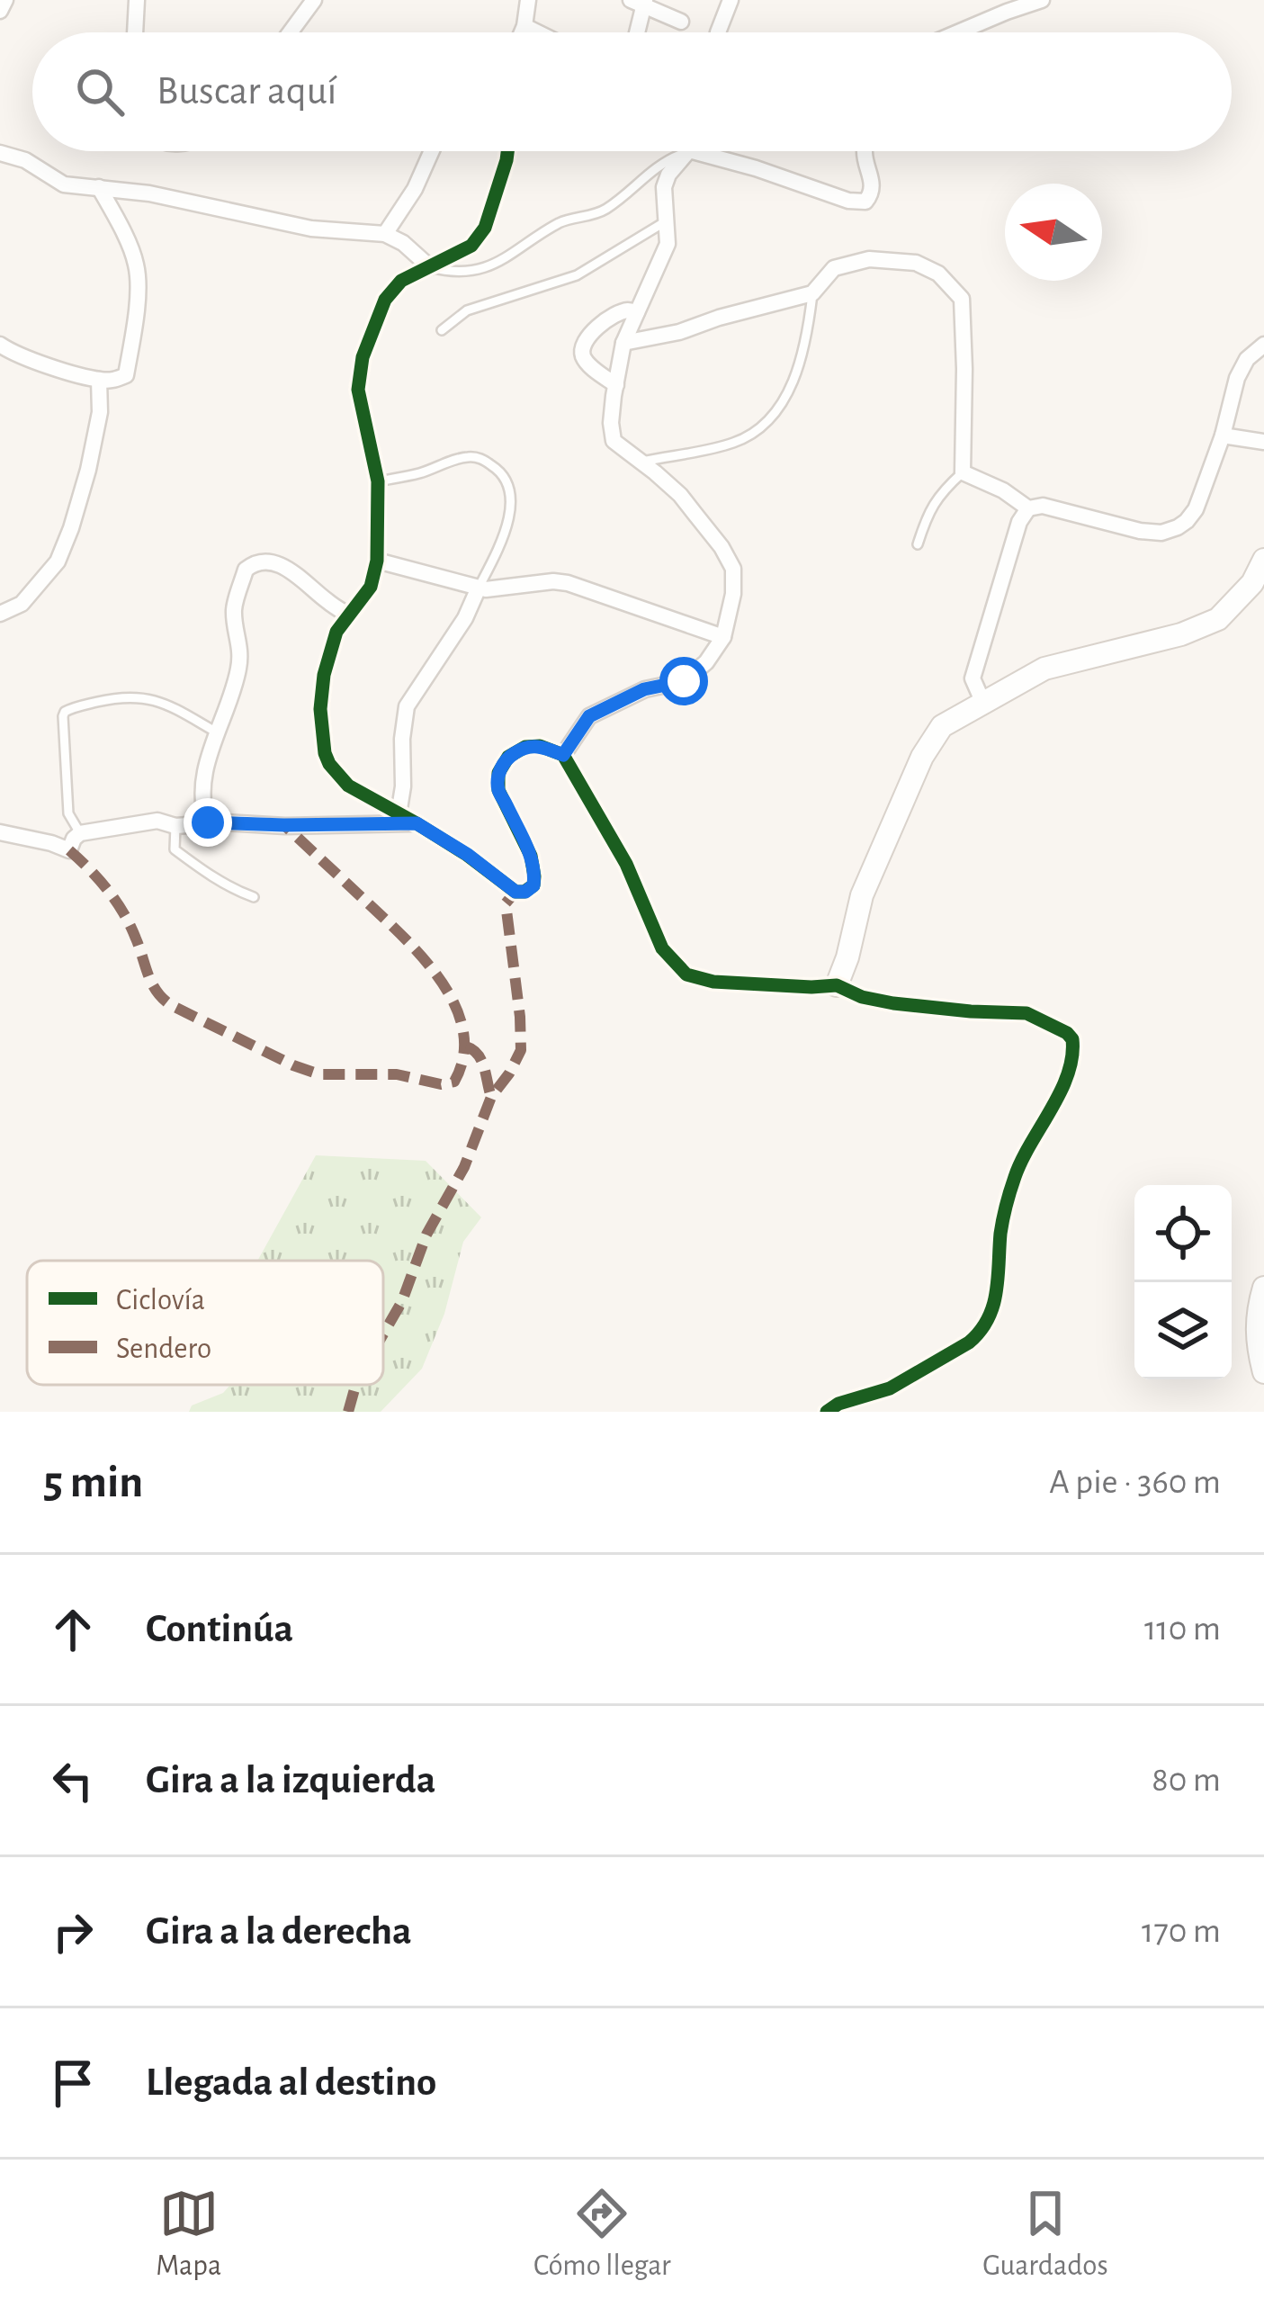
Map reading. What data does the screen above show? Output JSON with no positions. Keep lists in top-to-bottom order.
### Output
{
  "legend": ["Ciclovía", "Sendero"],
  "north": "left",
  "page": {
    "search": "Buscar aquí",
    "heading": ["5 min", "A pie · 360 m"],
    "list": [
      ["Continúa", "110 m"],
      ["Gira a la izquierda", "80 m"],
      ["Gira a la derecha", "170 m"],
      "Llegada al destino"
    ],
    "nav": ["Mapa", "Cómo llegar", "Guardados"]
  }
}
